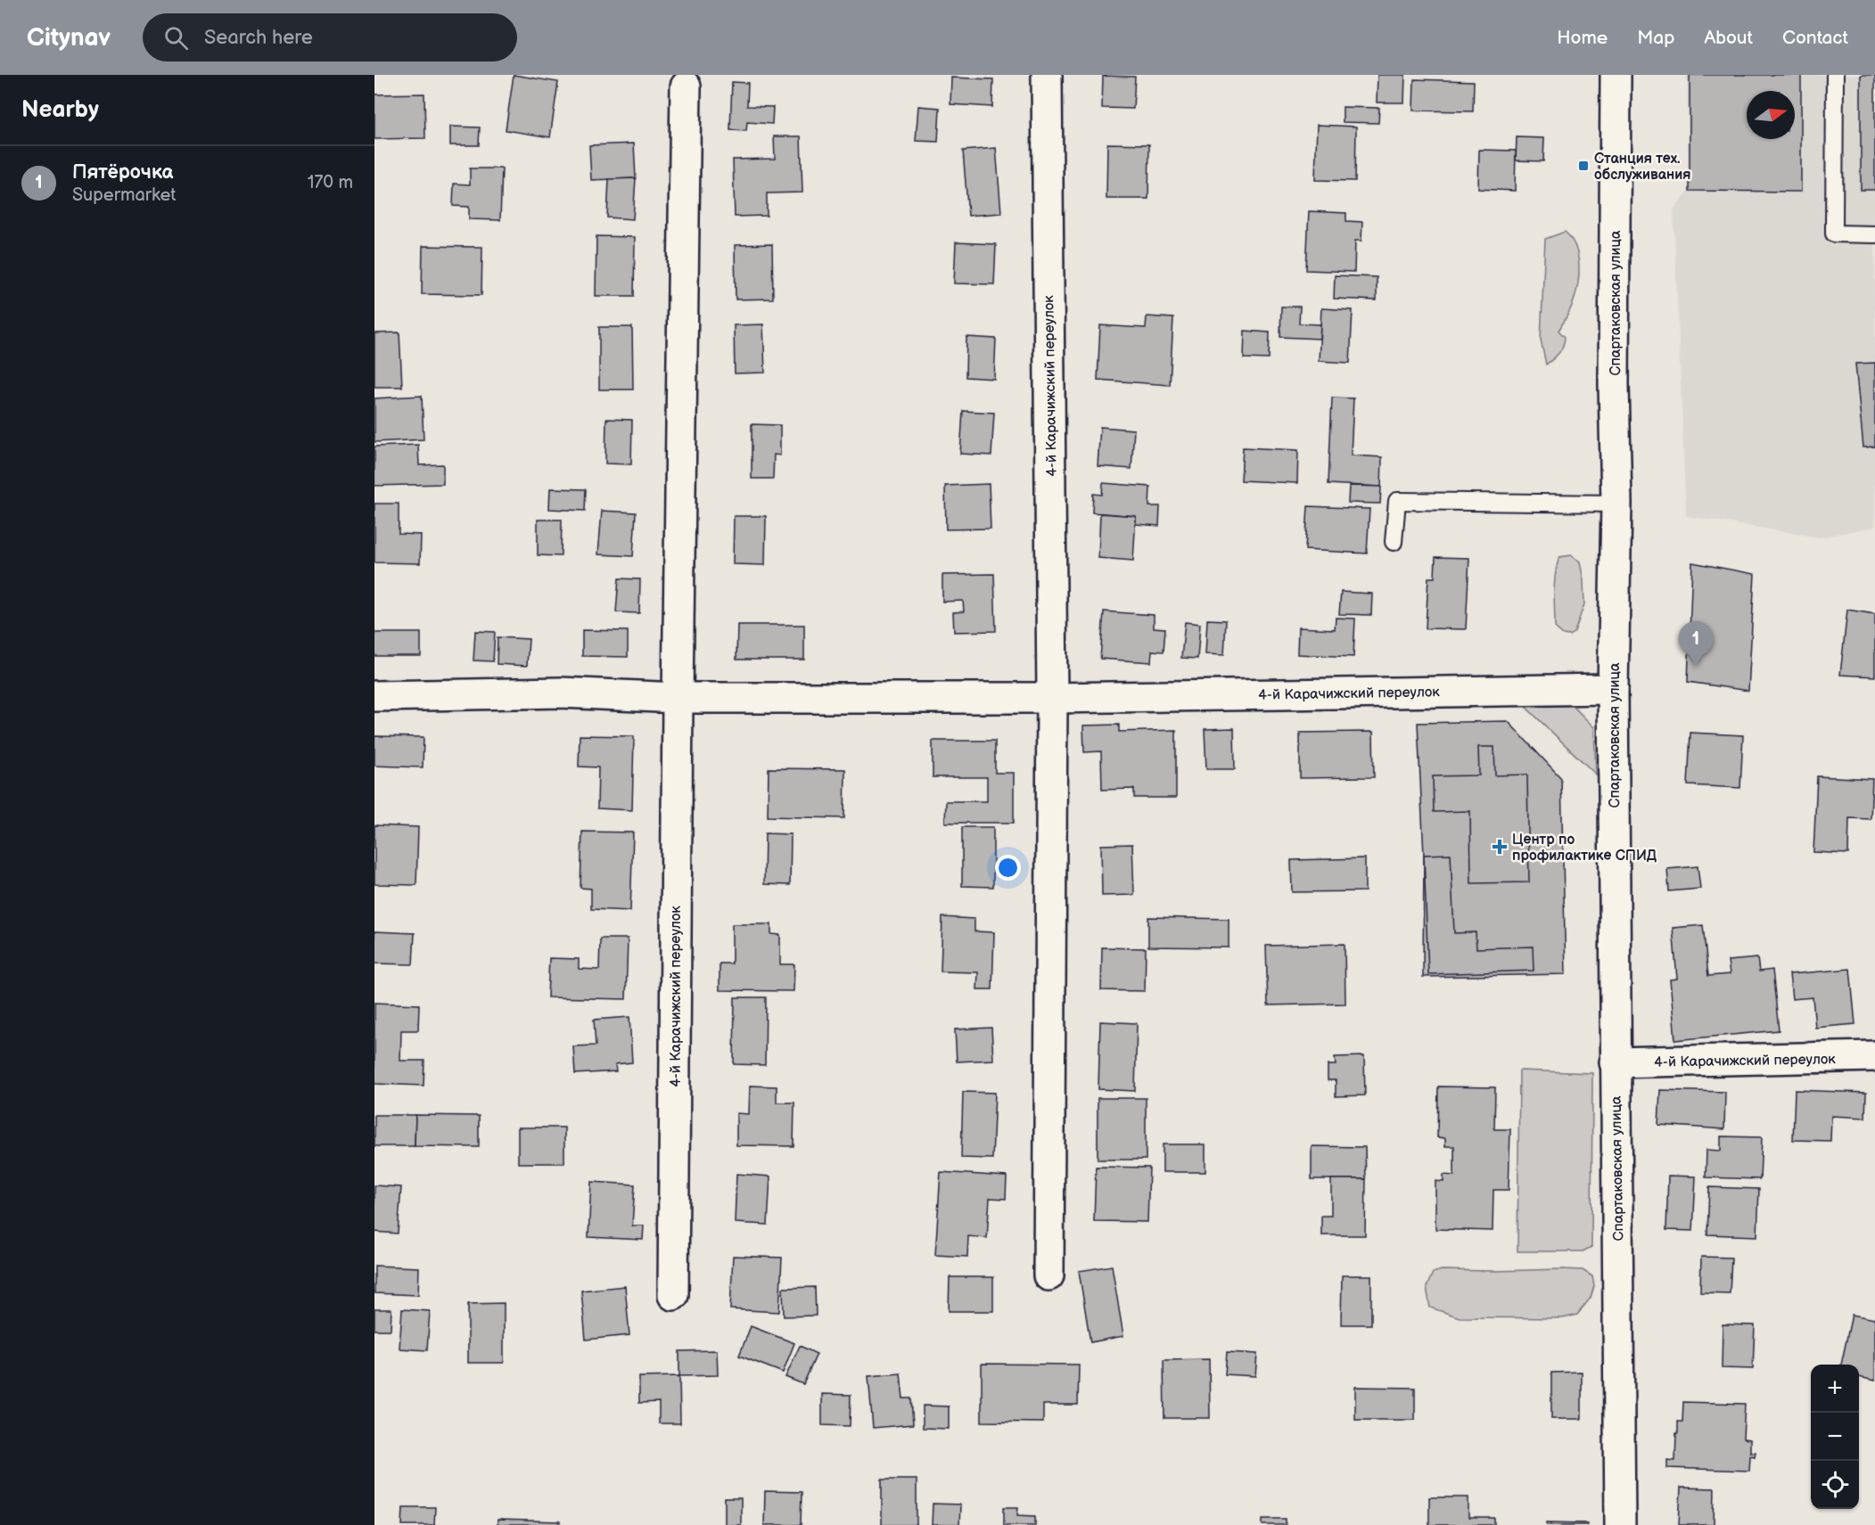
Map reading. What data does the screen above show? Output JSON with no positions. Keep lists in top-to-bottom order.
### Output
{
  "streets": {
    "street": ["Спартаковская улица", "4-й Карачижский переулок"]
  },
  "crossings": [
    ["Спартаковская улица", "4-й Карачижский переулок"]
  ],
  "places": {
    "transit": ["Станция тех. обслуживания"],
    "health": ["Центр по профилактике СПИД"]
  },
  "north": "right",
  "page": {
    "header": "Citynav",
    "search": "Search here",
    "nav": [
      "Home",
      "Map",
      "About",
      "Contact"
    ],
    "heading": "Nearby",
    "list": [
      {
        "mark": "1",
        "name": "Пятёрочка",
        "note": "Supermarket",
        "value": "170 m"
      }
    ],
    "pins": "1",
    "map_buttons": ["+", "−"]
  }
}
